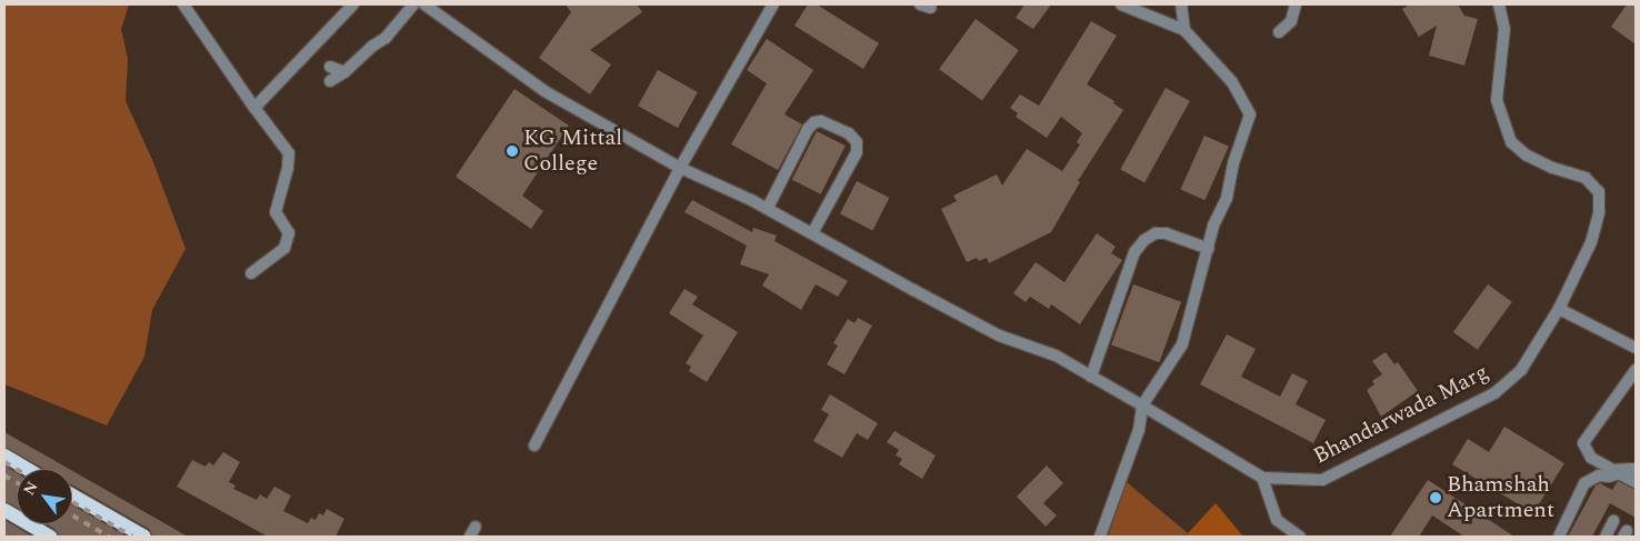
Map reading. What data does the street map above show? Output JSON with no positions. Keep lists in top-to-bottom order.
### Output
{
  "streets": {
    "street": ["Bhandarwada Marg"]
  },
  "places": ["KG Mittal College", "Bhamshah Apartment"],
  "north": "top left"
}
